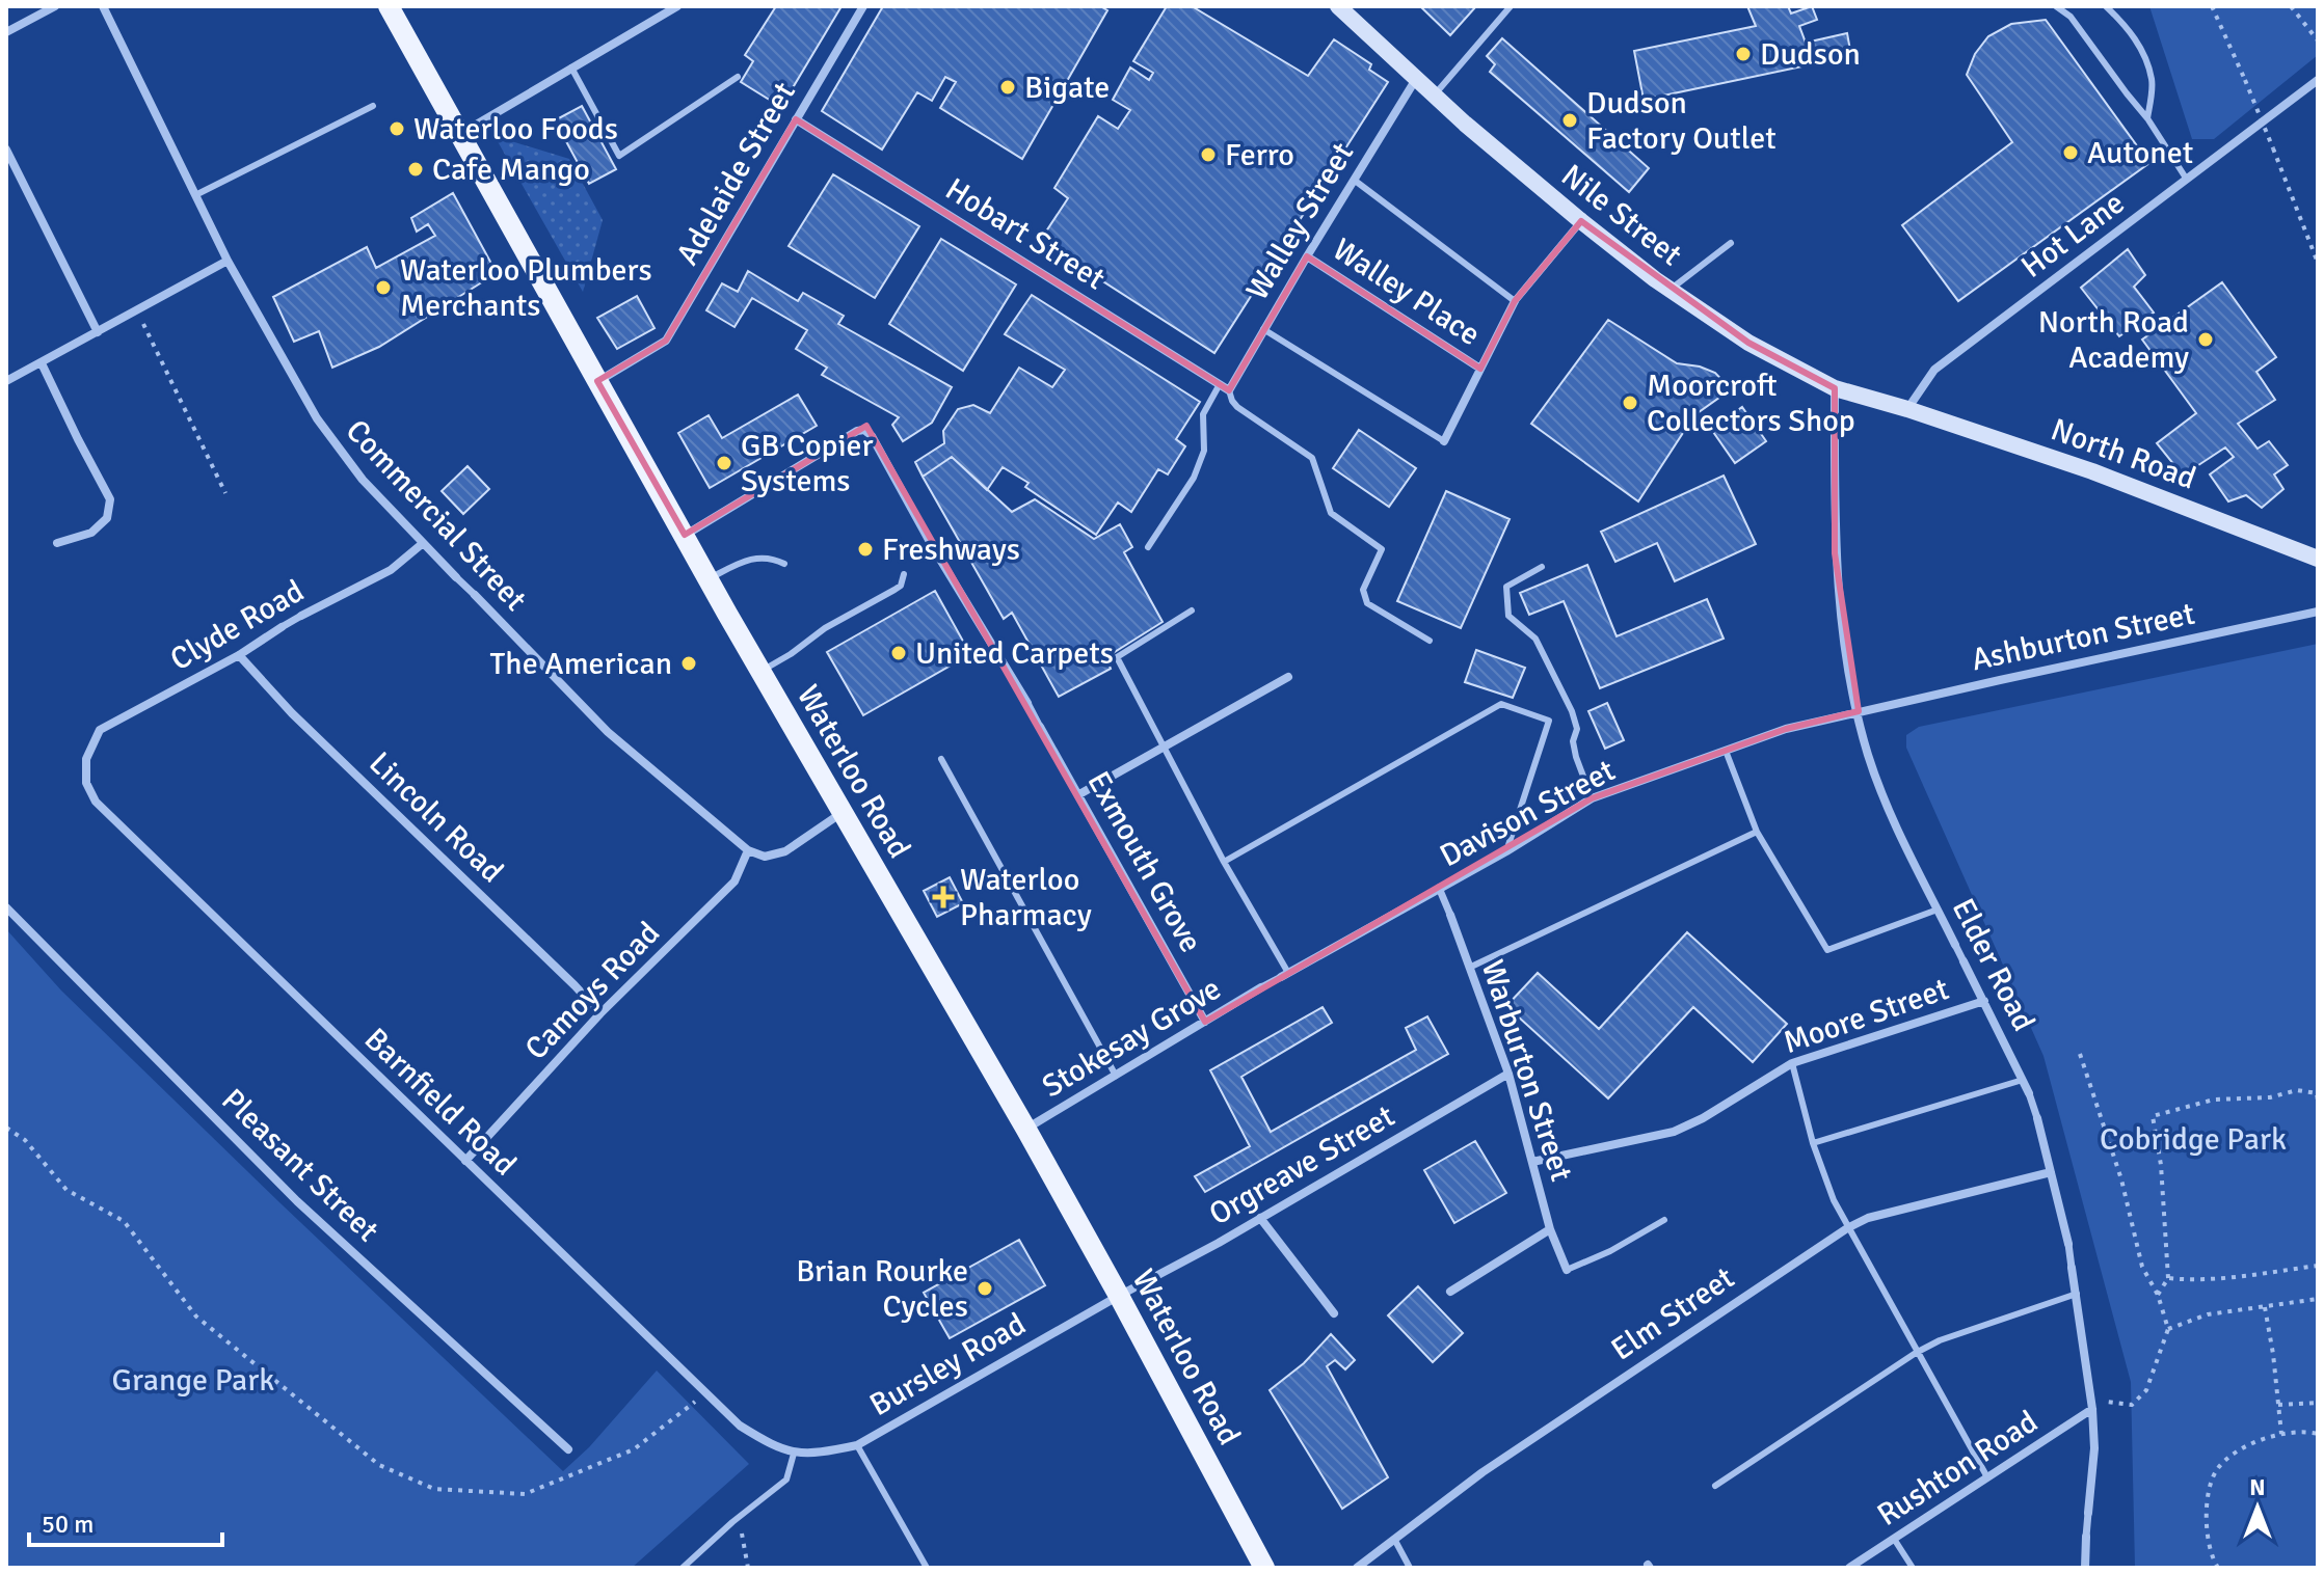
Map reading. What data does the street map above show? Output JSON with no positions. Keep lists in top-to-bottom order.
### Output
{
  "streets": {
    "main road": ["Nile Street", "North Road", "Waterloo Road"],
    "street": [
      "Adelaide Street",
      "Walley Street",
      "Hobart Street",
      "Hot Lane",
      "Walley Place",
      "Commercial Street",
      "Clyde Road",
      "Ashburton Street",
      "Davison Street",
      "Lincoln Road",
      "Exmouth Grove",
      "Elder Road",
      "Camoys Road",
      "Moore Street",
      "Stokesay Grove",
      "Warburton Street",
      "Barnfield Road",
      "Pleasant Street",
      "Orgreave Street",
      "Elm Street",
      "Bursley Road",
      "Rushton Road"
    ]
  },
  "crossings": [
    ["Adelaide Street", "Hobart Street"],
    ["Adelaide Street", "Waterloo Road"],
    ["Nile Street", "Walley Street"],
    ["Nile Street", "Hot Lane"],
    ["Nile Street", "North Road"],
    ["Nile Street", "Elder Road"],
    ["Walley Street", "Hobart Street"],
    ["Walley Street", "Walley Place"],
    ["Hot Lane", "North Road"],
    ["Commercial Street", "Clyde Road"],
    ["Commercial Street", "Camoys Road"],
    ["Clyde Road", "Lincoln Road"],
    ["Clyde Road", "Barnfield Road"],
    ["Ashburton Street", "Davison Street"],
    ["Ashburton Street", "Elder Road"],
    ["Waterloo Road", "Stokesay Grove"],
    ["Waterloo Road", "Orgreave Street"],
    ["Waterloo Road", "Bursley Road"],
    ["Davison Street", "Elder Road"],
    ["Davison Street", "Warburton Street"],
    ["Lincoln Road", "Camoys Road"],
    ["Exmouth Grove", "Stokesay Grove"],
    ["Elder Road", "Moore Street"],
    ["Elder Road", "Elm Street"],
    ["Elder Road", "Rushton Road"],
    ["Camoys Road", "Barnfield Road"],
    ["Moore Street", "Warburton Street"],
    ["Warburton Street", "Orgreave Street"],
    ["Barnfield Road", "Bursley Road"],
    ["Orgreave Street", "Bursley Road"]
  ],
  "parks": ["Cobridge Park", "Grange Park"],
  "places": {
    "other": [
      "Dudson",
      "Bigate",
      "Dudson Factory Outlet",
      "Waterloo Foods",
      "Autonet",
      "Ferro",
      "Cafe Mango",
      "Waterloo Plumbers Merchants",
      "North Road Academy",
      "Moorcroft Collectors Shop",
      "GB Copier Systems",
      "Freshways",
      "United Carpets",
      "The American",
      "Brian Rourke Cycles"
    ],
    "health": ["Waterloo Pharmacy"]
  },
  "scale_bar": "50 m",
  "north": "top"
}
